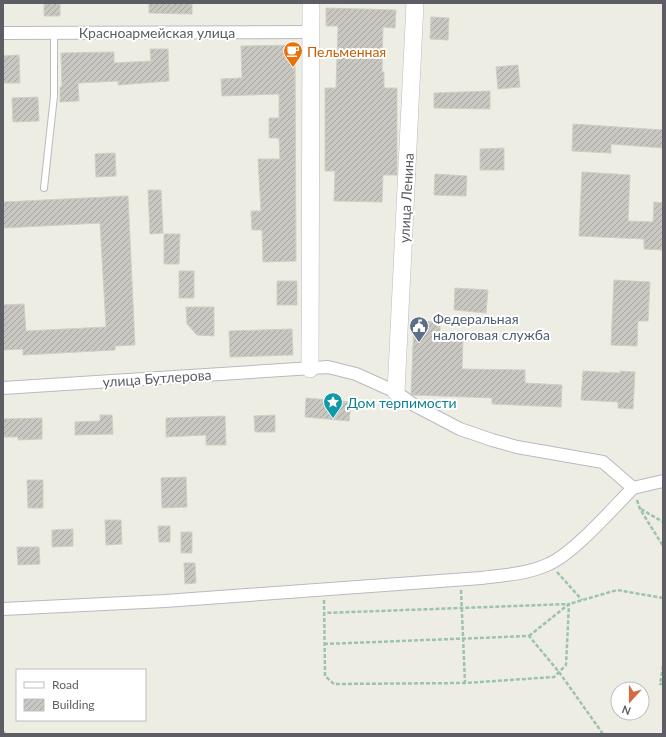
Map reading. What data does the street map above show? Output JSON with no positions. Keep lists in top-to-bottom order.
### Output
{
  "streets": {
    "street": ["Красноармейская улица", "улица Ленина", "улица Бутлерова"]
  },
  "crossings": [
    ["улица Ленина", "улица Бутлерова"]
  ],
  "places": {
    "cafe": ["Пельменная"],
    "public building": ["Федеральная налоговая служба"],
    "place": ["Дом терпимости"]
  },
  "legend": ["Road", "Building"],
  "north": "bottom"
}
